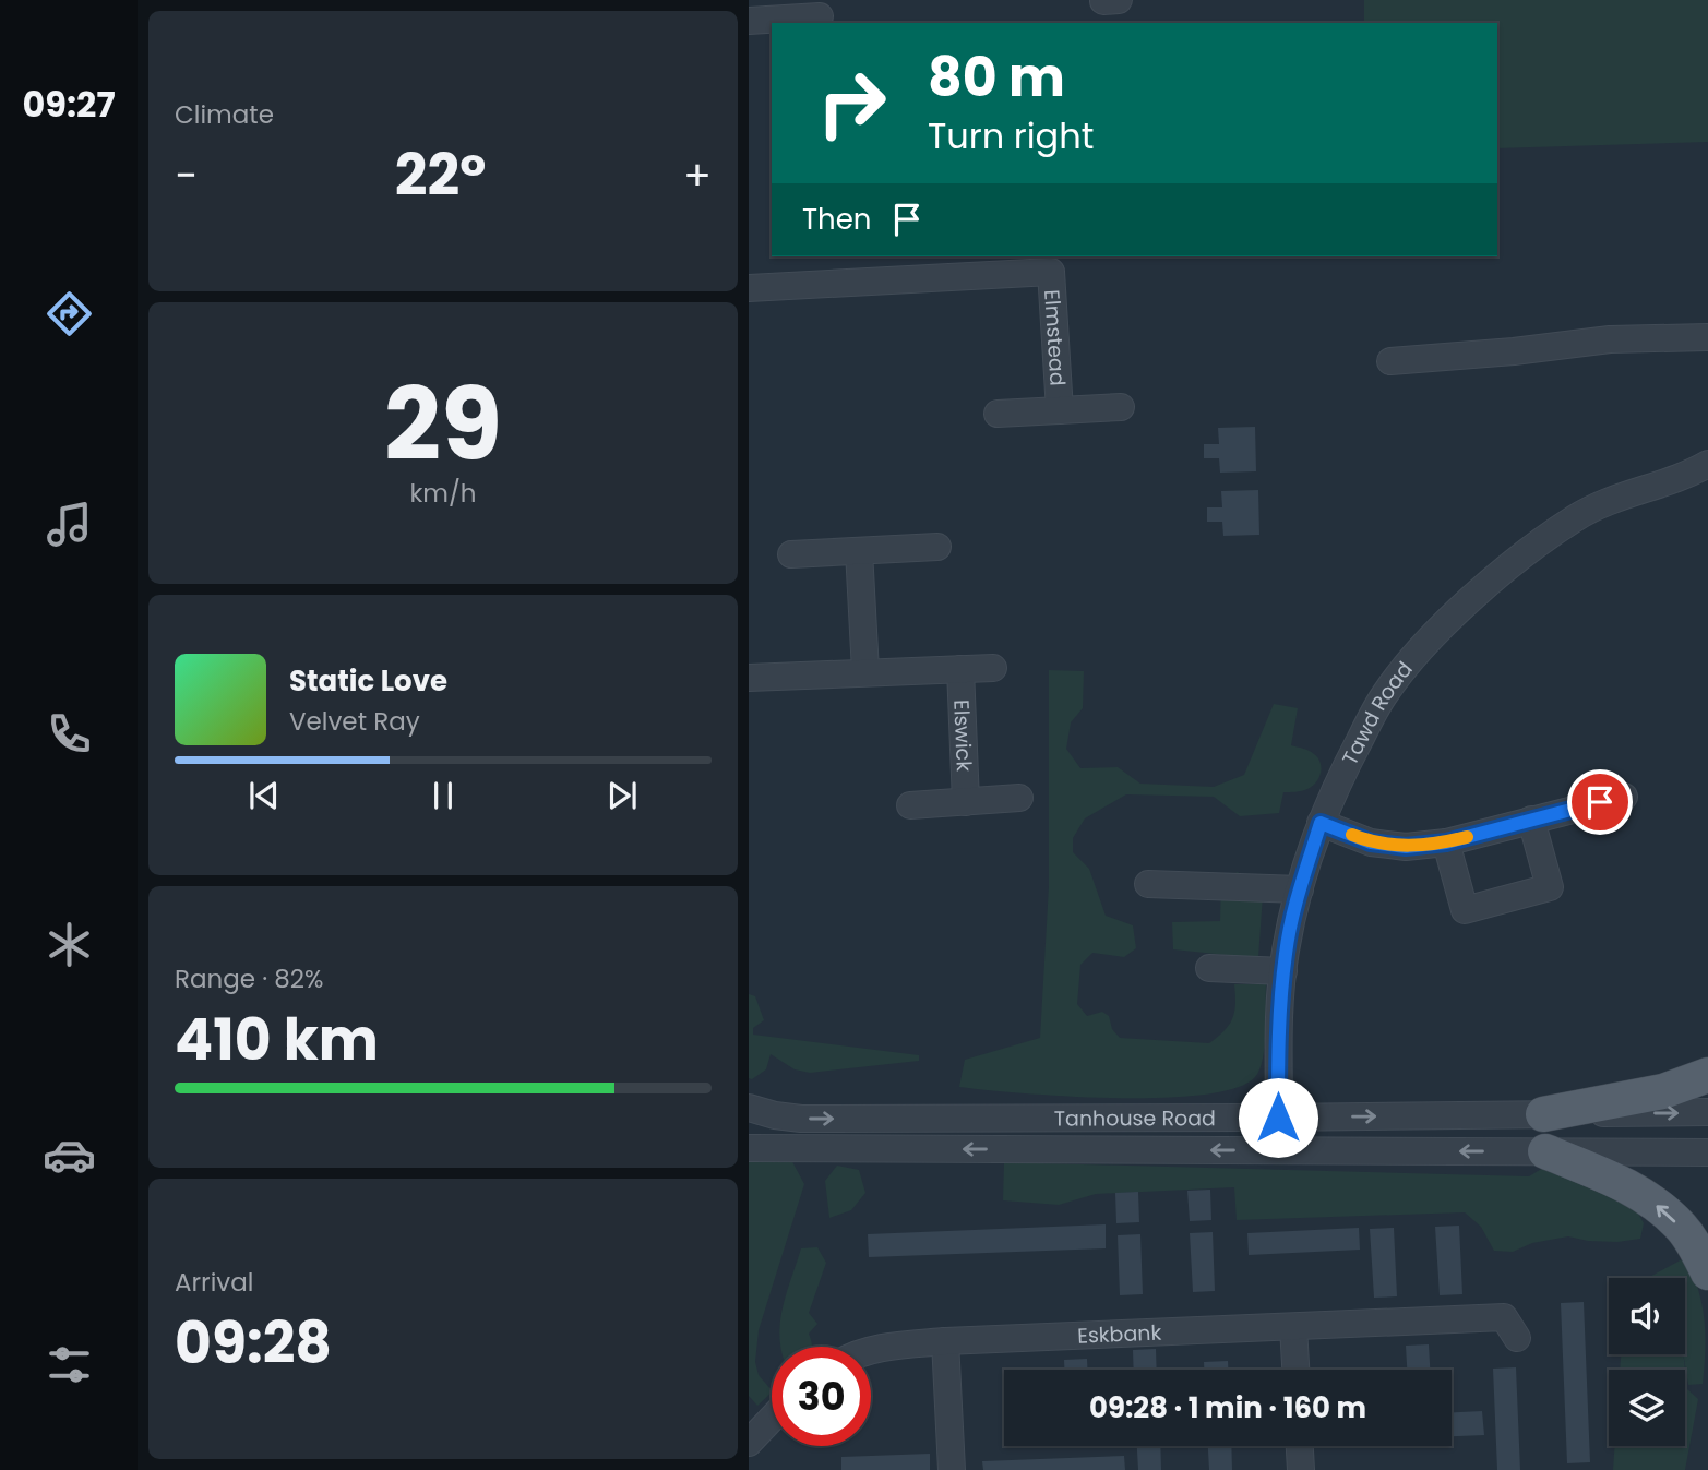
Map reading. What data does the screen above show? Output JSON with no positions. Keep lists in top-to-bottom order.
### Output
{
  "streets": {
    "street": [
      "Elmstead",
      "Tawd Road",
      "Elswick",
      "Tanhouse Road",
      "Eskbank"
    ]
  },
  "crossings": [
    ["Tawd Road", "Tanhouse Road"]
  ],
  "page": {
    "tabs": "09:27",
    "tile": [
      "Climate",
      ["29", "km/h"],
      ["Range · 82%", "410 km"],
      ["Arrival", "09:28"]
    ],
    "turn": ["80 m", "Turn right"],
    "heat": ["−", "22°", "+"],
    "then": "Then",
    "song": ["Static Love", "Velvet Ray"],
    "limit": "30",
    "trip": "09:28 · 1 min · 160 m"
  }
}
